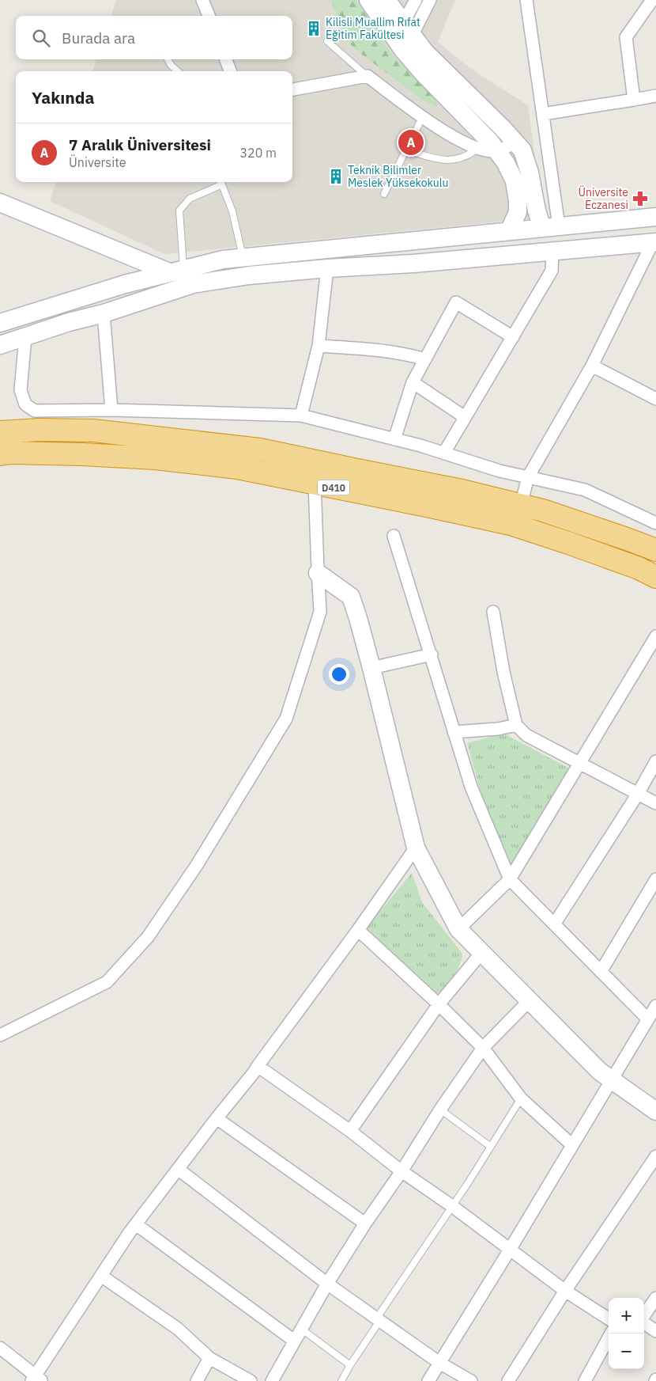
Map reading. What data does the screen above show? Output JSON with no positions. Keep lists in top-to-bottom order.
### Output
{
  "streets": {
    "highway": ["D410"]
  },
  "places": {
    "building": ["Kilisli Muallim Rıfat Eğitim Fakültesi", "Teknik Bilimler Meslek Yüksekokulu"],
    "pharmacy": ["Üniversite Eczanesi"]
  },
  "page": {
    "search": "Burada ara",
    "heading": "Yakında",
    "list": [
      {
        "mark": "A",
        "name": "7 Aralık Üniversitesi",
        "note": "Üniversite",
        "value": "320 m"
      }
    ],
    "pins": "A",
    "map_buttons": ["+", "−"]
  }
}
